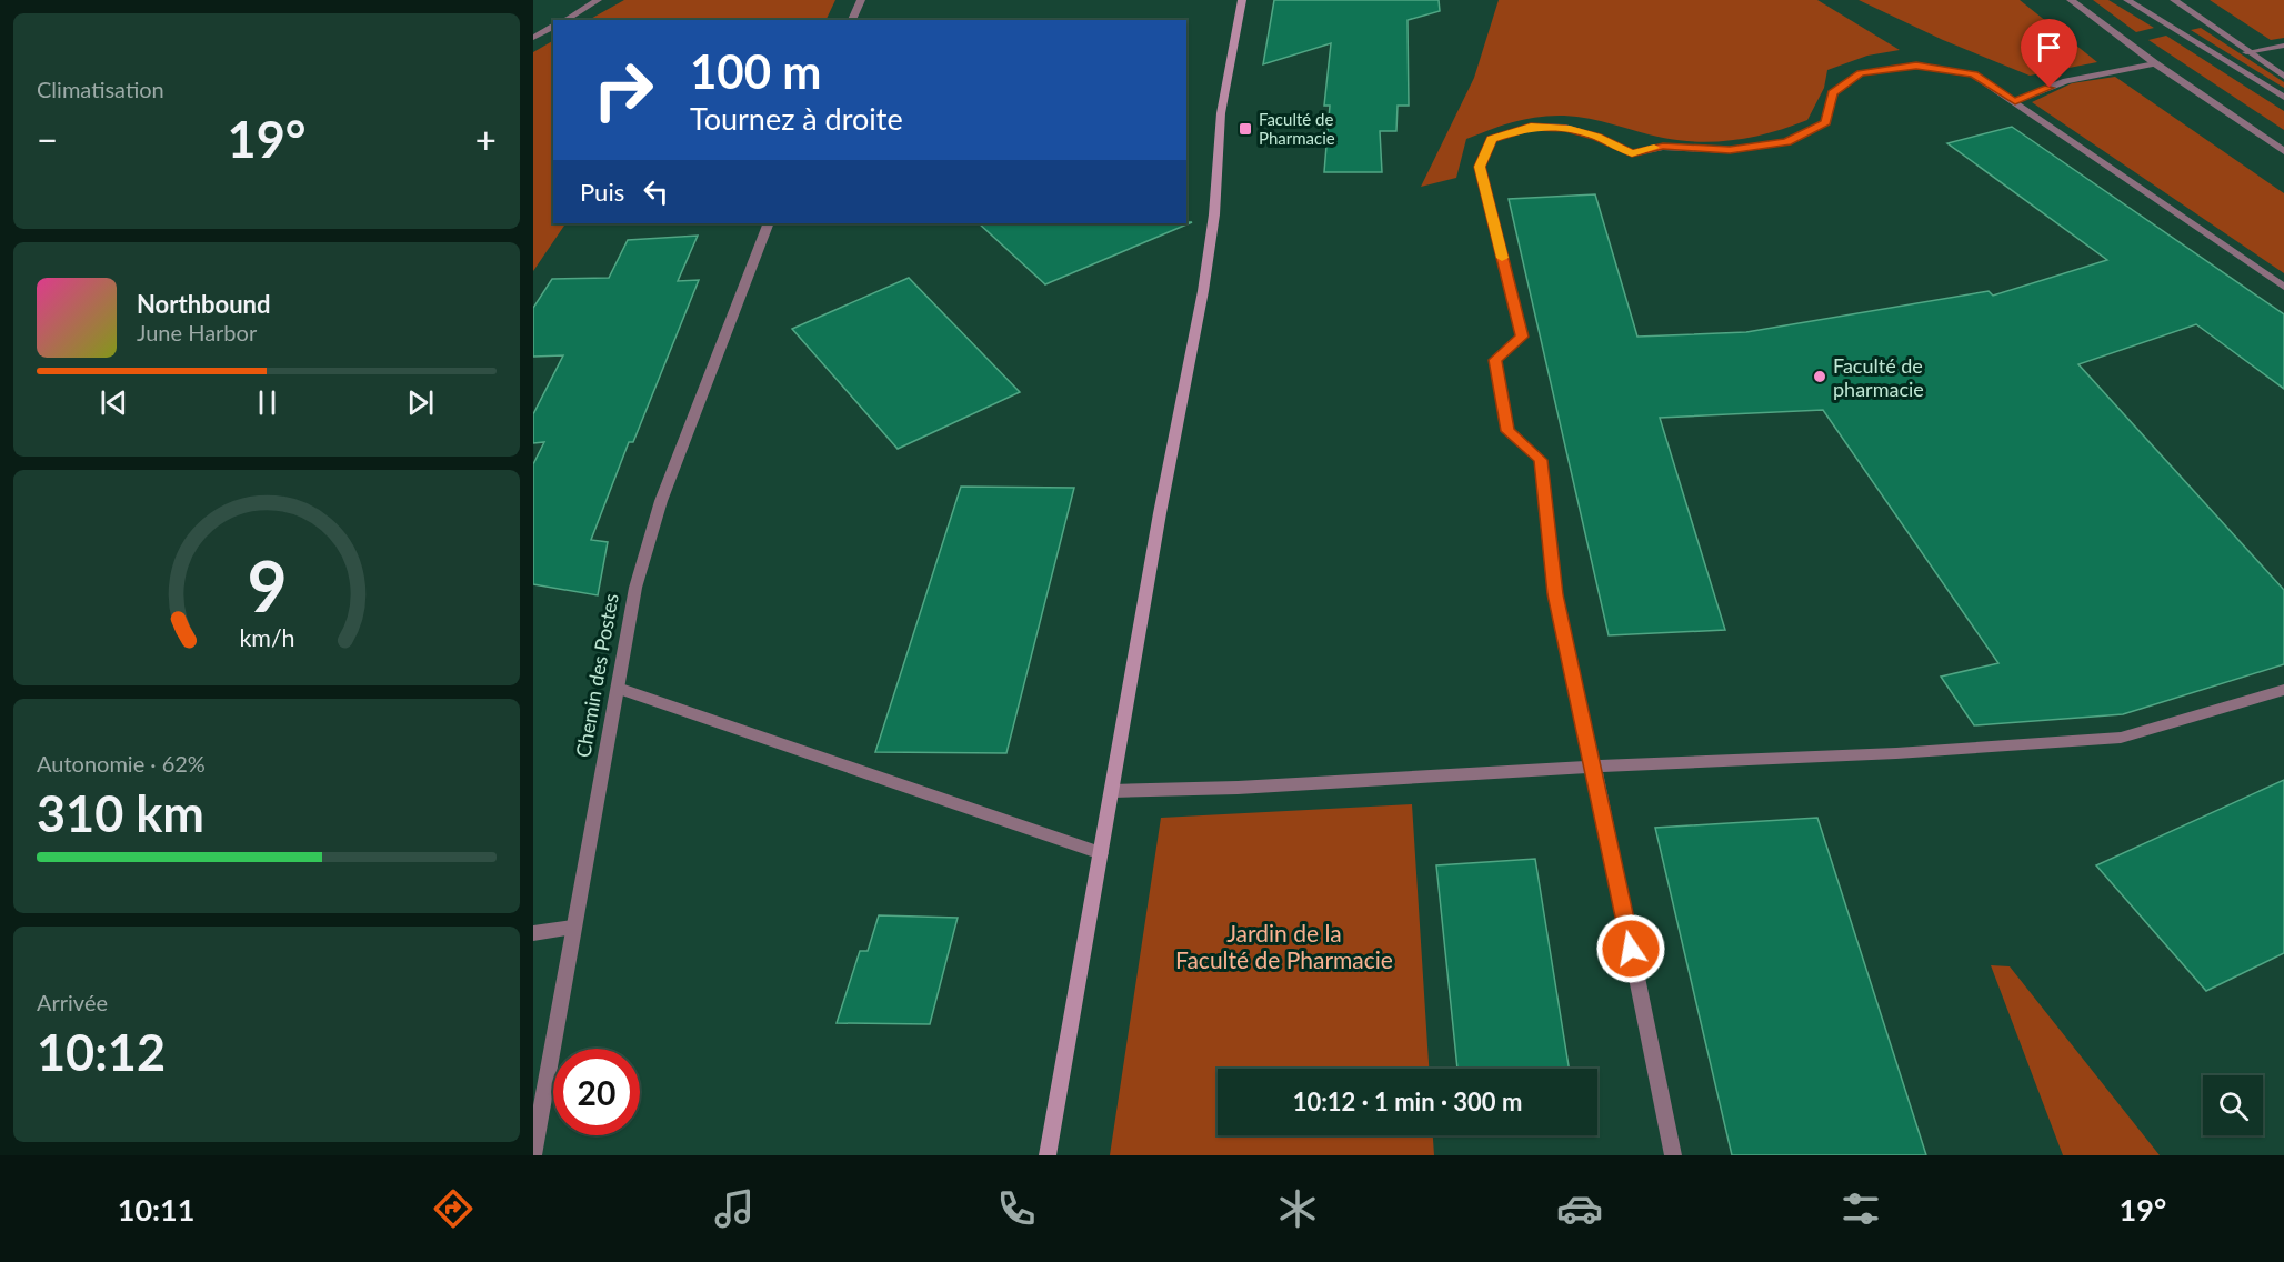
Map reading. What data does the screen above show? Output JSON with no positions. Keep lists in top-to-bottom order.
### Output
{
  "streets": {
    "street": ["Chemin des Postes"]
  },
  "parks": ["Jardin de la Faculté de Pharmacie"],
  "places": {
    "transit": ["Faculté de Pharmacie"],
    "other": ["Faculté de pharmacie"]
  },
  "page": {
    "tile": [
      "Climatisation",
      ["Autonomie · 62%", "310 km"],
      ["Arrivée", "10:12"]
    ],
    "turn": ["100 m", "Tournez à droite"],
    "heat": ["−", "19°", "+"],
    "then": "Puis",
    "song": ["Northbound", "June Harbor"],
    "limit": "20",
    "trip": "10:12 · 1 min · 300 m",
    "tabs": ["10:11", "19°"],
    "gauge": ["9", "km/h"]
  }
}
